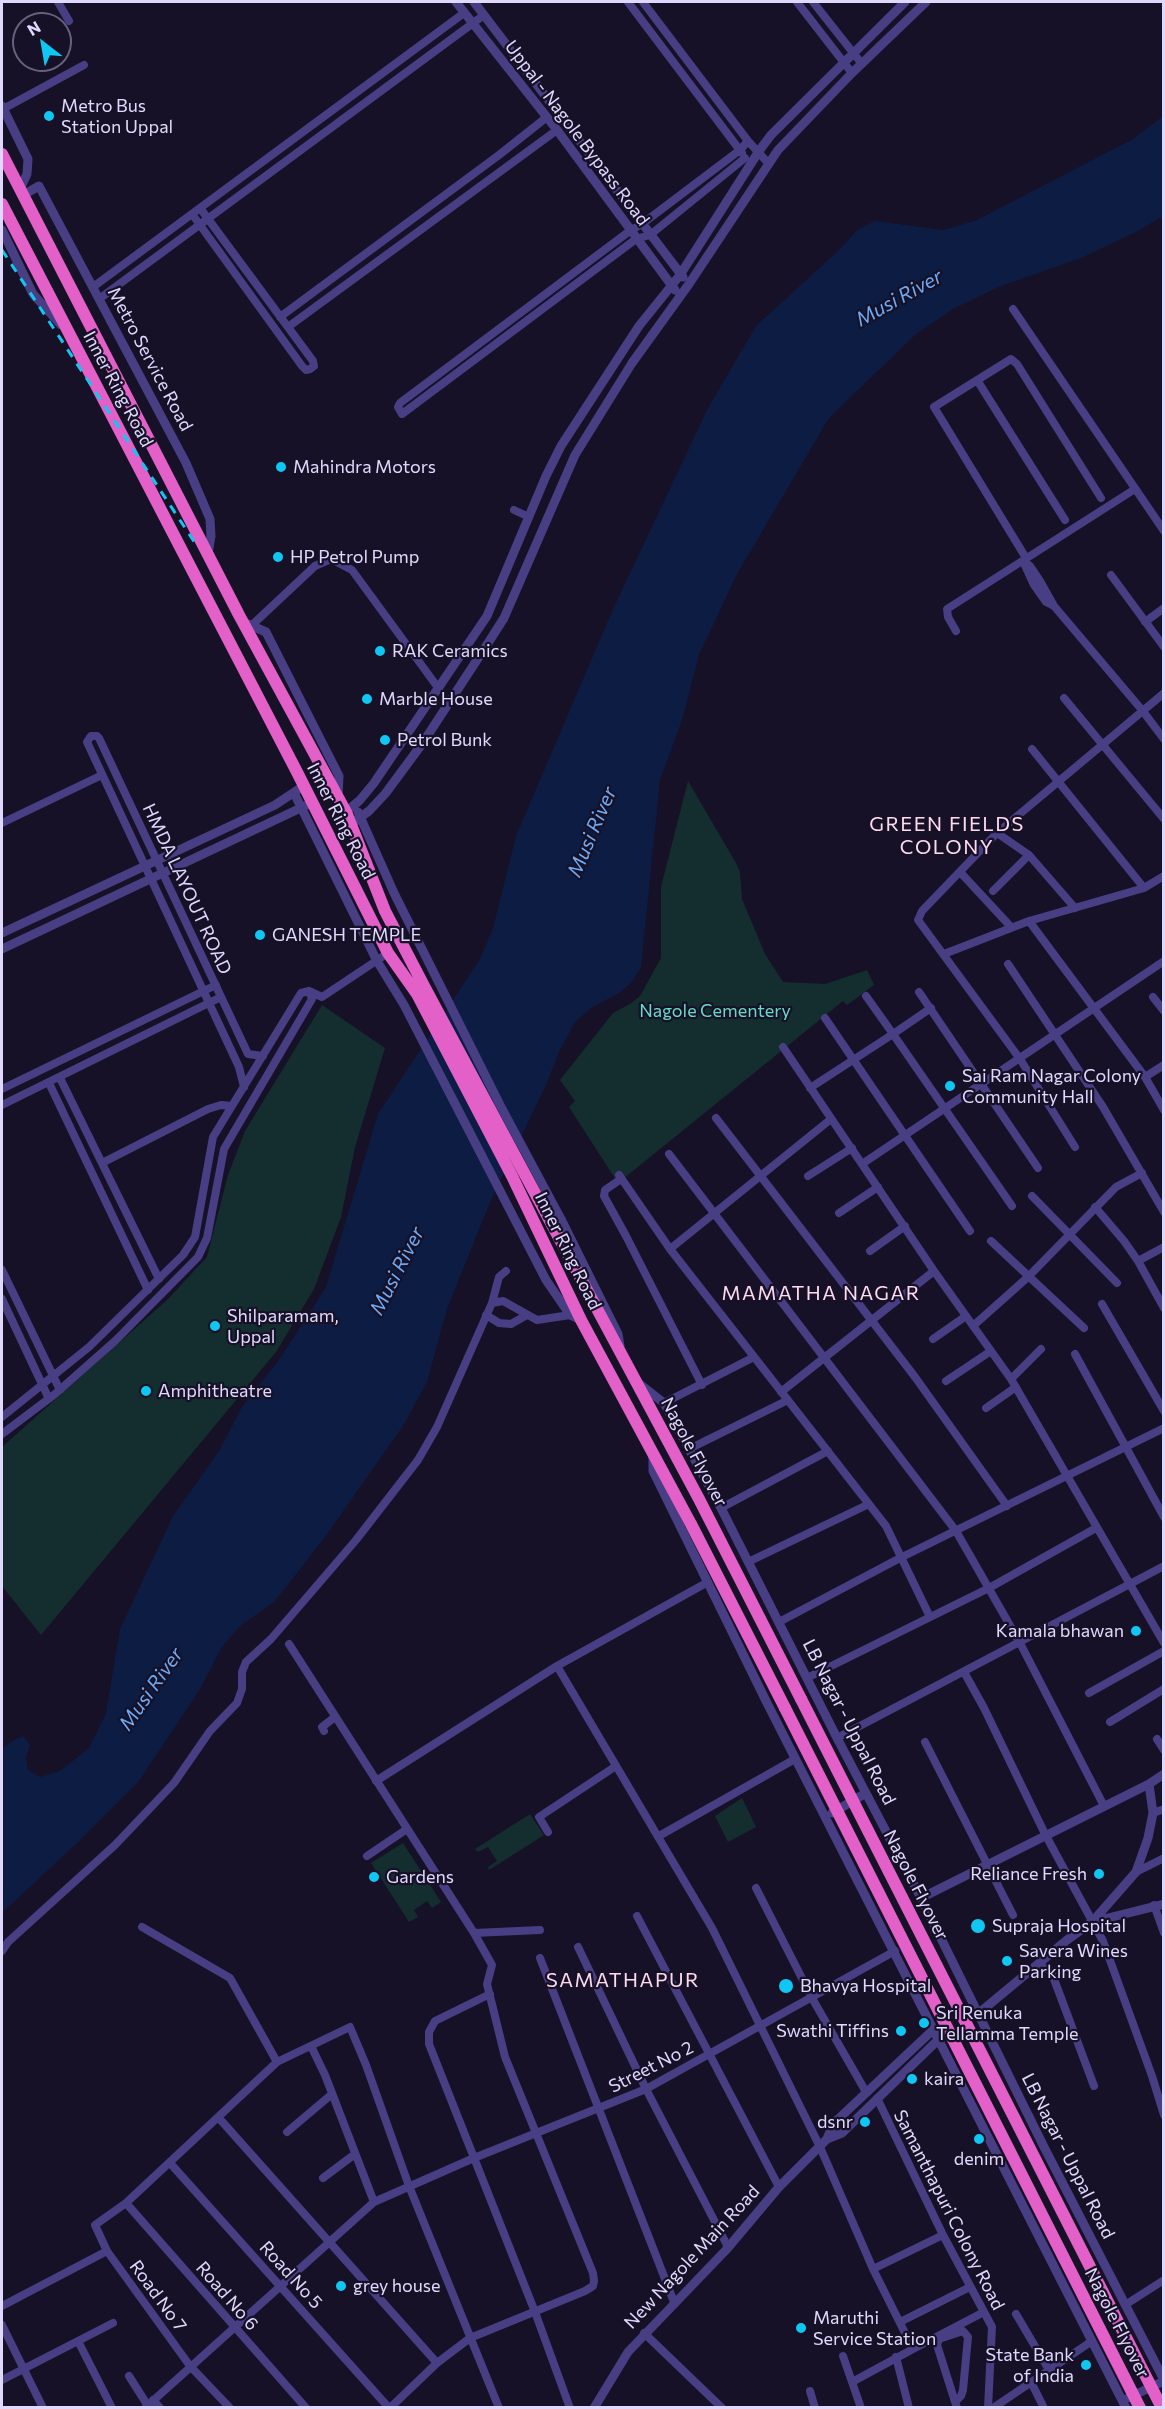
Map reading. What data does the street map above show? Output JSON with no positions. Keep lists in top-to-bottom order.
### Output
{
  "streets": {
    "highway": ["Inner Ring Road", "Nagole Flyover"],
    "street": [
      "Uppal - Nagole Bypass Road",
      "Metro Service Road",
      "HMDA LAYOUT ROAD",
      "LB Nagar - Uppal Road",
      "Street No 2",
      "Samanthapuri Colony Road",
      "New Nagole Main Road",
      "Road No 5",
      "Road No 7",
      "Road No 6"
    ]
  },
  "crossings": [
    ["Metro Service Road", "Inner Ring Road"],
    ["Inner Ring Road", "Nagole Flyover"],
    ["Inner Ring Road", "LB Nagar - Uppal Road"],
    ["Nagole Flyover", "LB Nagar - Uppal Road"],
    ["Street No 2", "Road No 5"],
    ["Street No 2", "Road No 7"],
    ["Street No 2", "Road No 6"],
    ["Samanthapuri Colony Road", "New Nagole Main Road"],
    ["Road No 7", "Road No 6"]
  ],
  "districts": ["GREEN FIELDS COLONY", "MAMATHA NAGAR", "SAMATHAPUR"],
  "water": ["Musi River"],
  "parks": ["Nagole Cementery"],
  "places": [
    "Metro Bus Station Uppal",
    "Mahindra Motors",
    "HP Petrol Pump",
    "RAK Ceramics",
    "Marble House",
    "Petrol Bunk",
    "GANESH TEMPLE",
    "Sai Ram Nagar Colony Community Hall",
    "Shilparamam, Uppal",
    "Amphitheatre",
    "Kamala bhawan",
    "Reliance Fresh",
    "Gardens",
    "Supraja Hospital",
    "Savera Wines Parking",
    "Bhavya Hospital",
    "Sri Renuka Tellamma Temple",
    "Swathi Tiffins",
    "kaira",
    "dsnr",
    "denim",
    "grey house",
    "Maruthi Service Station",
    "State Bank of India"
  ],
  "north": "top left"
}
